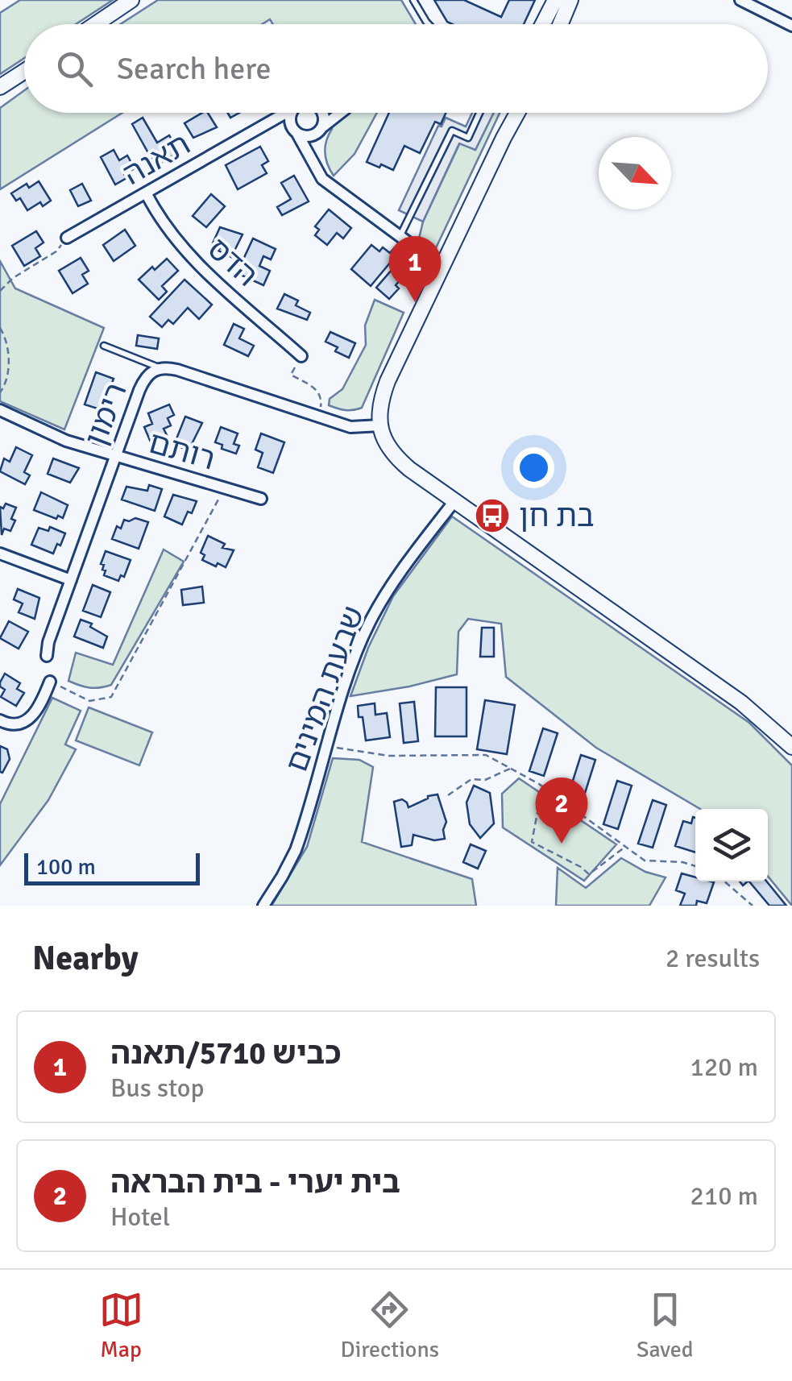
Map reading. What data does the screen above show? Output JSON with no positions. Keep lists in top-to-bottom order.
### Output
{
  "streets": {
    "street": [
      "תאנה",
      "הדס",
      "רימון",
      "רותם",
      "שבעת המינים"
    ]
  },
  "crossings": [
    ["תאנה", "הדס"],
    ["רימון", "רותם"]
  ],
  "places": {
    "bus stop": ["בת חן"]
  },
  "scale_bar": "100 m",
  "north": "bottom right",
  "page": {
    "search": "Search here",
    "pins": ["1", "2"],
    "scale": "100 m",
    "heading": ["Nearby", "2 results"],
    "list": [
      {
        "mark": "1",
        "name": "כביש 5710/תאנה",
        "note": "Bus stop",
        "value": "120 m"
      },
      {
        "mark": "2",
        "name": "בית יערי - בית הבראה",
        "note": "Hotel",
        "value": "210 m"
      }
    ],
    "nav": ["Map", "Directions", "Saved"]
  }
}
